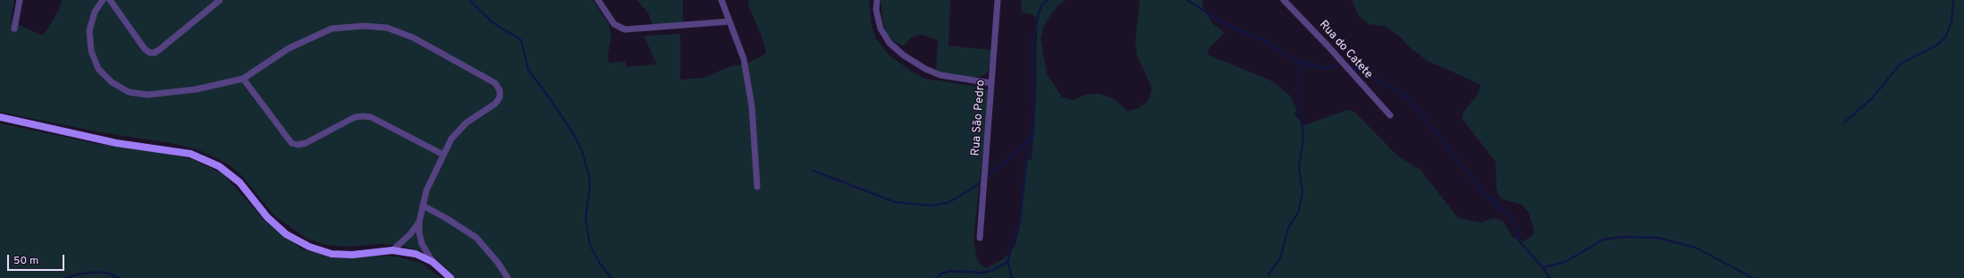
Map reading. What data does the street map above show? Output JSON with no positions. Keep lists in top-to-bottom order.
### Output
{
  "streets": {
    "street": ["Rua do Catete", "Rua São Pedro"]
  },
  "scale_bar": "50 m"
}
